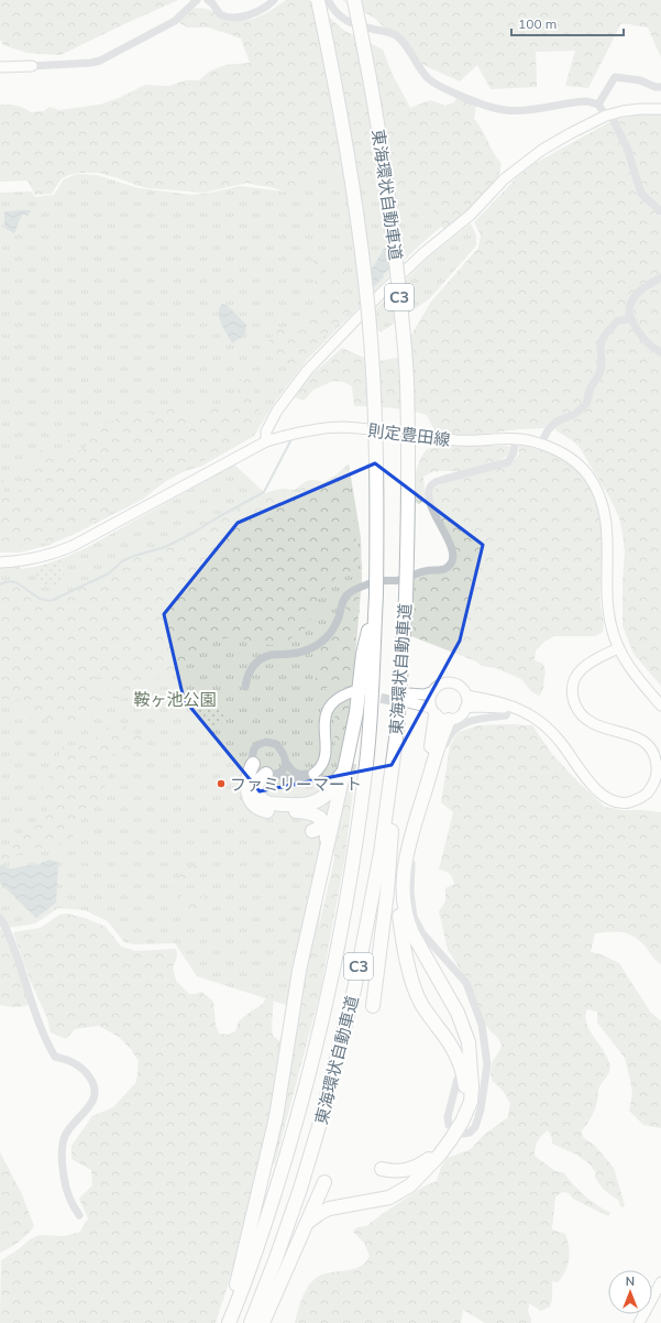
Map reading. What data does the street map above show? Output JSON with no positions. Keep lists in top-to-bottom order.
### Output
{
  "streets": {
    "highway": ["東海環状自動車道", "C3"],
    "street": ["則定豊田線"]
  },
  "parks": ["鞍ヶ池公園"],
  "places": ["ファミリーマート"],
  "scale_bar": "100 m",
  "north": "top"
}
